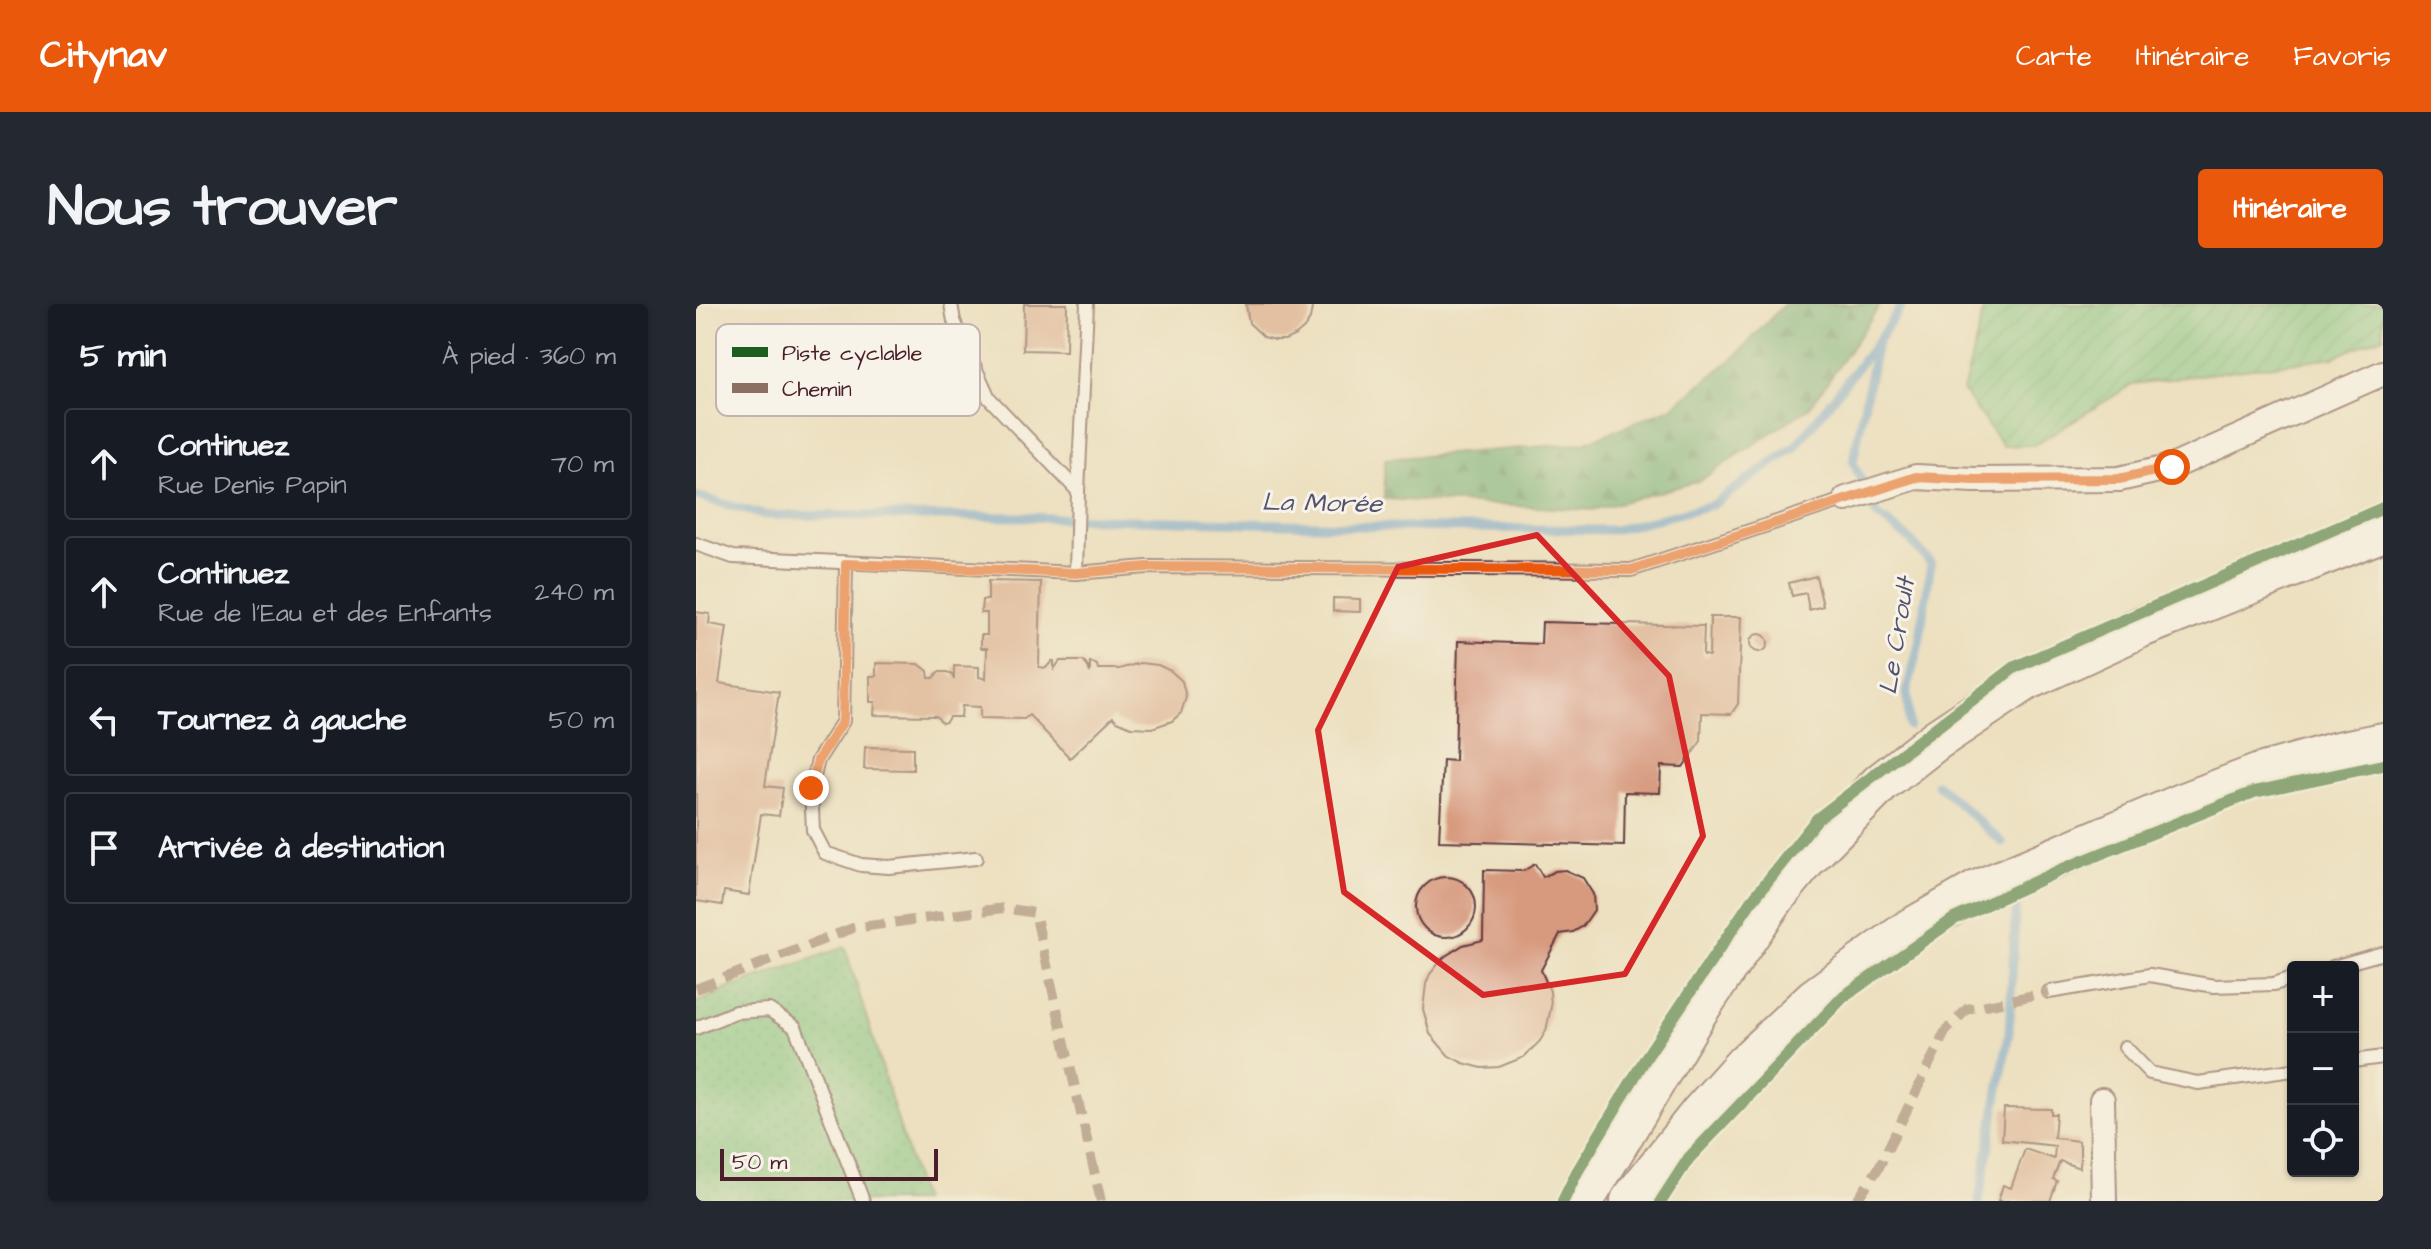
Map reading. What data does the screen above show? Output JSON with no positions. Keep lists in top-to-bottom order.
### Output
{
  "water": ["La Morée", "Le Croult"],
  "legend": ["Piste cyclable", "Chemin"],
  "scale_bar": "50 m",
  "page": {
    "header": "Citynav",
    "nav": ["Carte", "Itinéraire", "Favoris"],
    "title": "Nous trouver",
    "buttons": "Itinéraire",
    "heading": ["5 min", "À pied · 360 m"],
    "list": [
      ["Continuez", "Rue Denis Papin", "70 m"],
      ["Continuez", "Rue de l'Eau et des Enfants", "240 m"],
      ["Tournez à gauche", "50 m"],
      "Arrivée à destination"
    ],
    "map_buttons": ["+", "−"],
    "scale": "50 m"
  }
}
